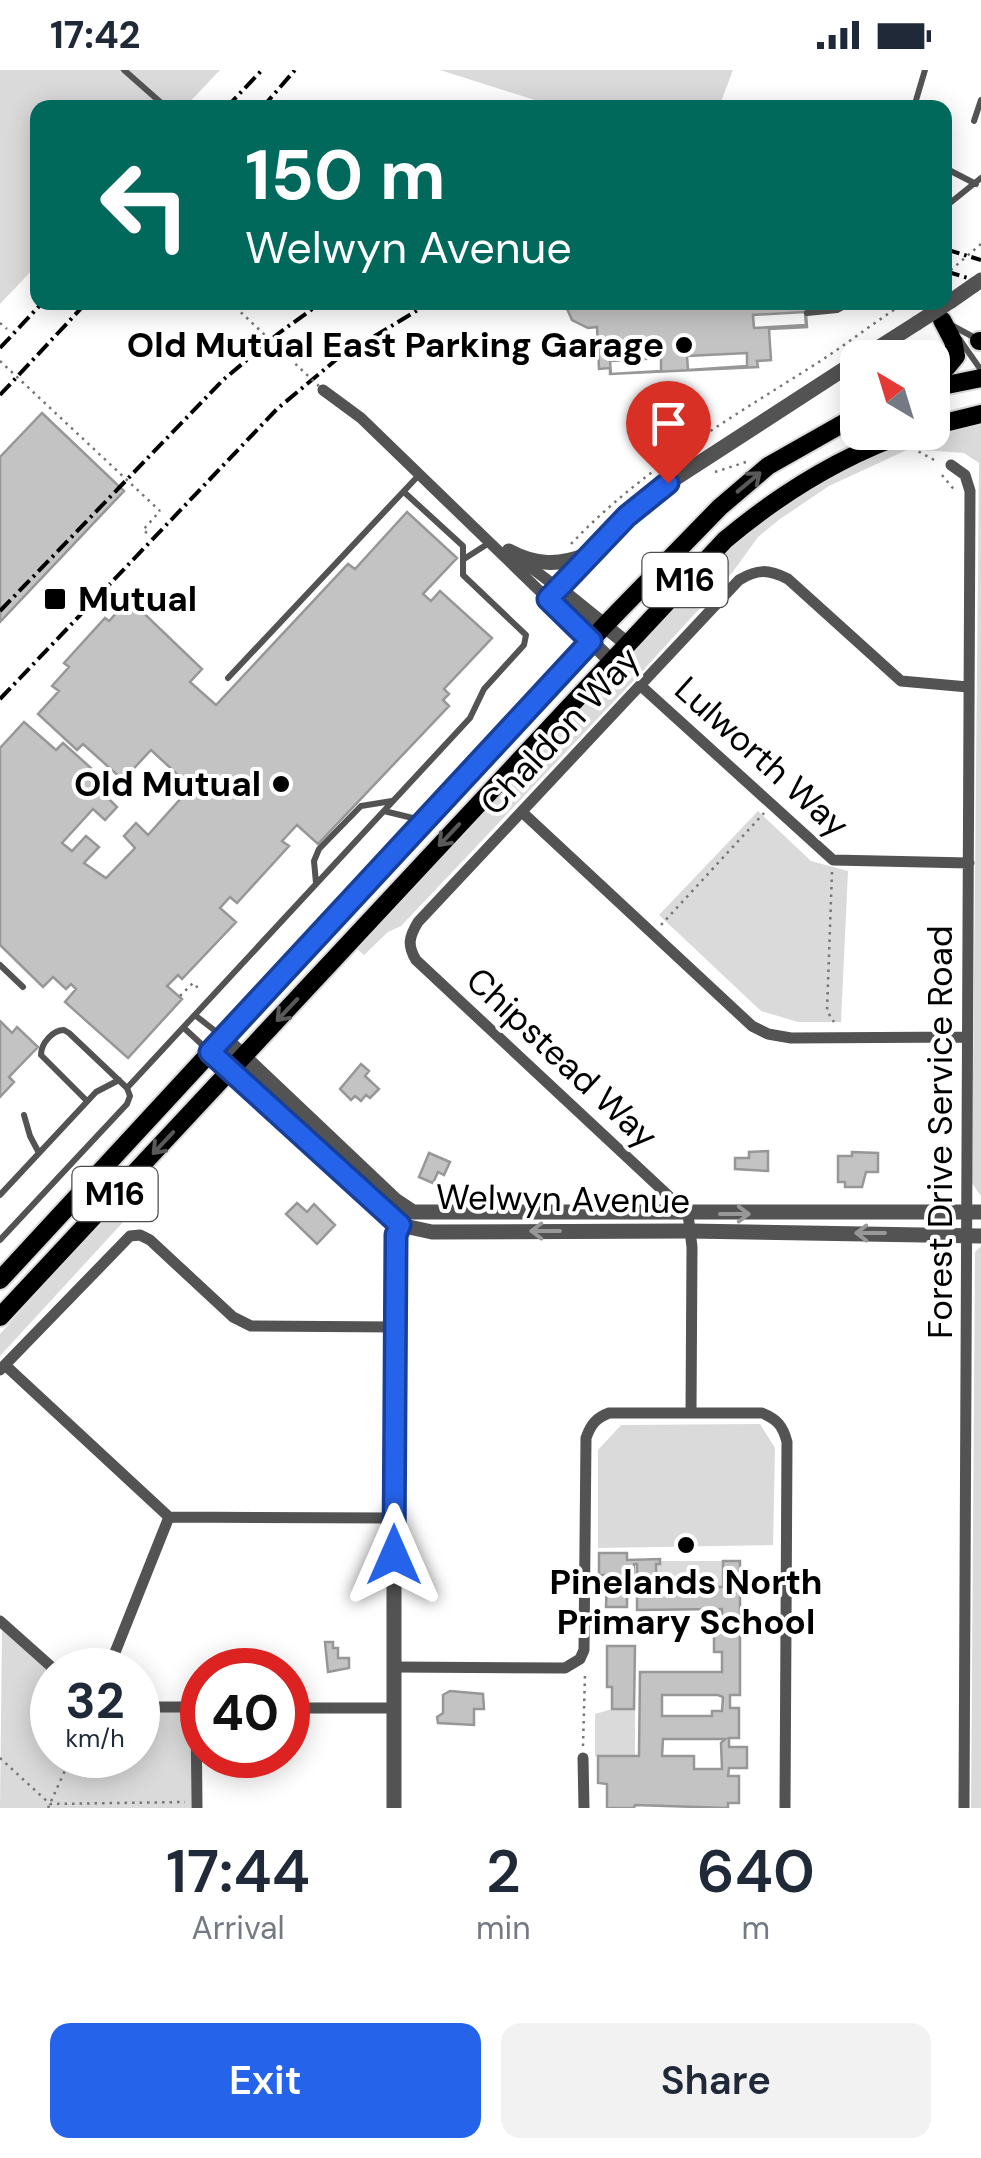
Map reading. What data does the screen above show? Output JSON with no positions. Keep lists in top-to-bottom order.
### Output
{
  "streets": {
    "main road": ["M16"],
    "street": [
      "Chaldon Way",
      "Lulworth Way",
      "Chipstead Way",
      "Forest Drive Service Road",
      "Welwyn Avenue"
    ]
  },
  "crossings": [
    ["M16", "Welwyn Avenue"],
    ["Chaldon Way", "Lulworth Way"],
    ["Chaldon Way", "Chipstead Way"],
    ["Chaldon Way", "Forest Drive Service Road"],
    ["Lulworth Way", "Forest Drive Service Road"],
    ["Chipstead Way", "Welwyn Avenue"],
    ["Forest Drive Service Road", "Welwyn Avenue"]
  ],
  "places": {
    "other": ["Old Mutual East Parking Garage", "Old Mutual", "Pinelands North Primary School"],
    "transit": ["Mutual"]
  },
  "north": "top left",
  "page": {
    "status": "17:42",
    "turn": ["150 m", "Welwyn Avenue"],
    "speed": "32 km/h",
    "limit": "40",
    "eta": [
      "17:44",
      "Arrival",
      "2",
      "min",
      "640",
      "m"
    ],
    "buttons": ["Exit", "Share"]
  }
}
